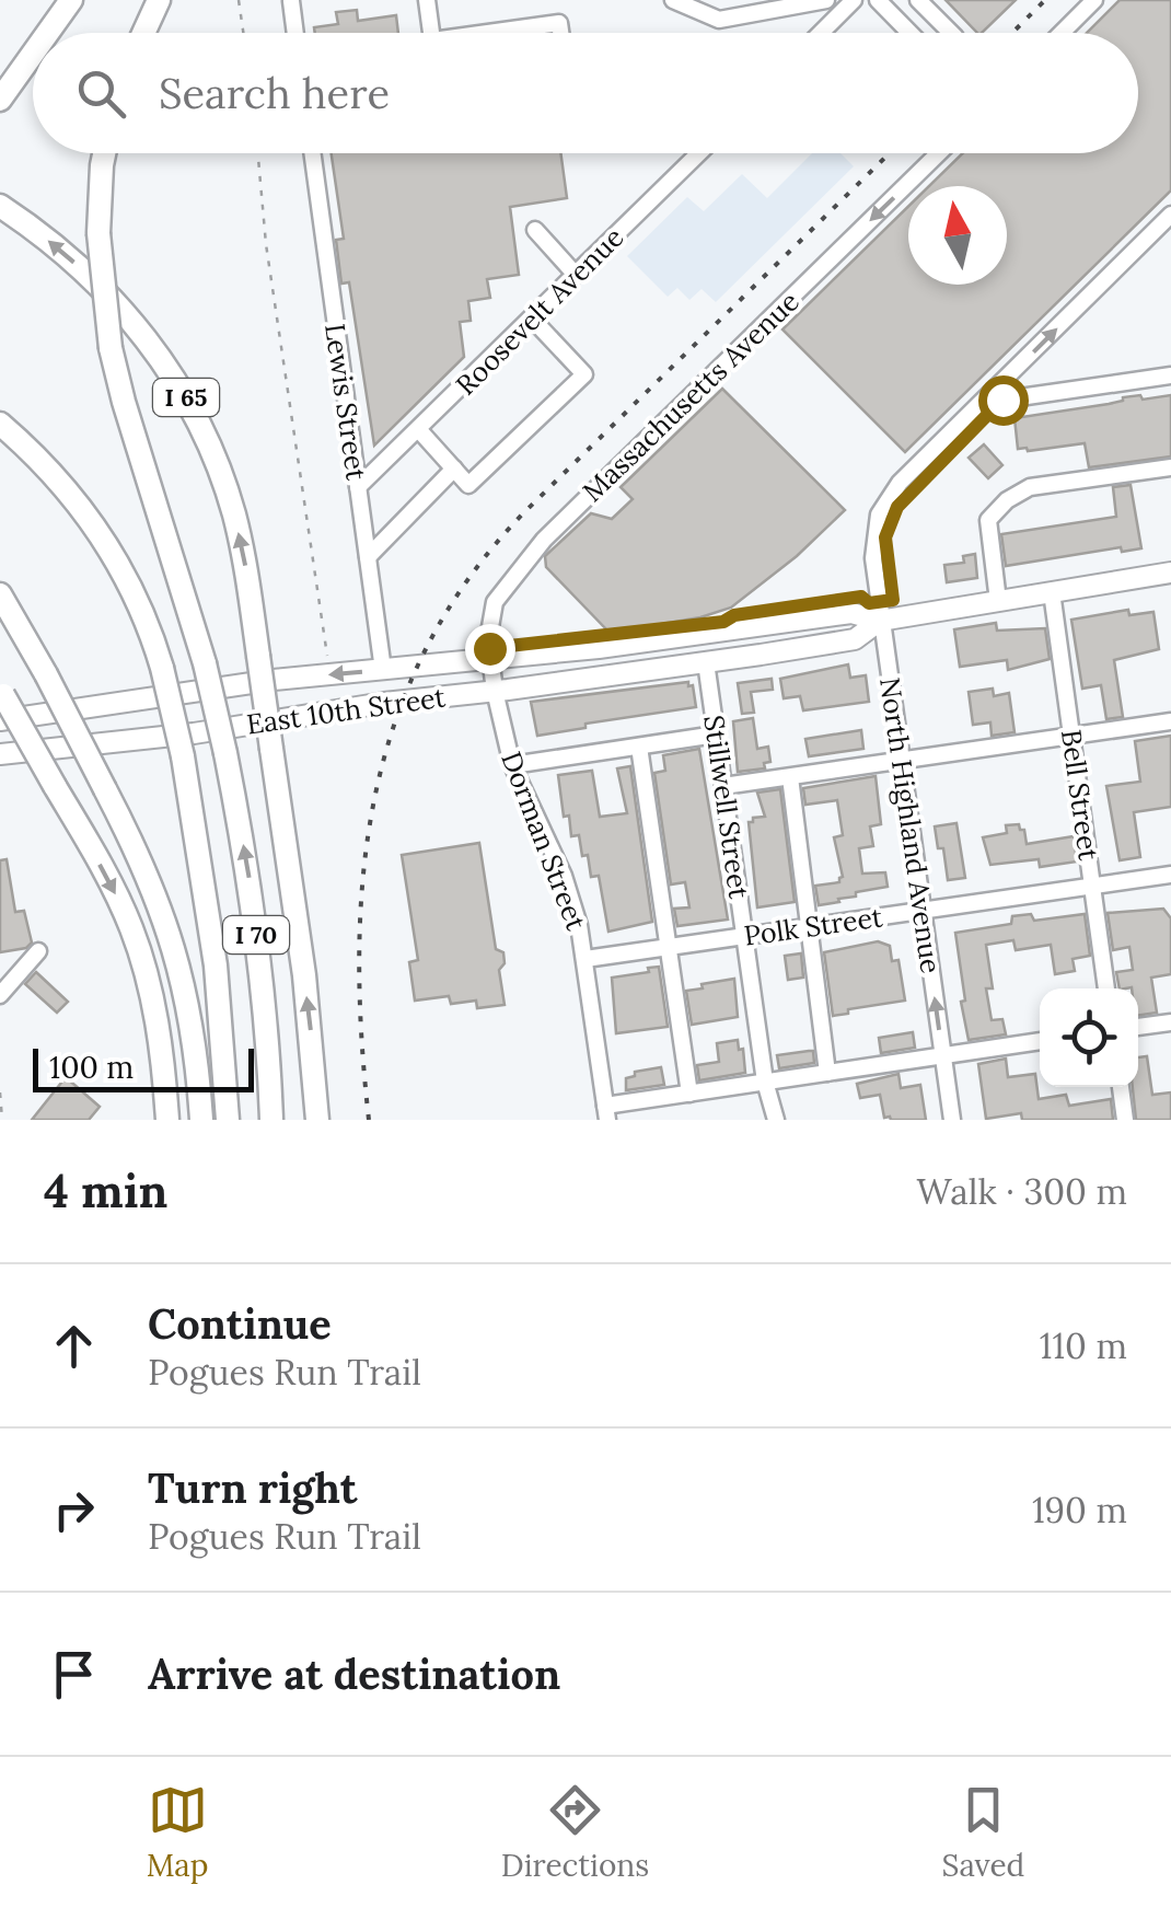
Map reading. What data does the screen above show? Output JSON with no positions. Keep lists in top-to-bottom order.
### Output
{
  "streets": {
    "highway": ["I 65", "I 70"],
    "main road": ["East 10th Street"],
    "street": [
      "Roosevelt Avenue",
      "Massachusetts Avenue",
      "Lewis Street",
      "Bell Street",
      "Stillwell Street",
      "North Highland Avenue",
      "Dorman Street",
      "Polk Street"
    ]
  },
  "crossings": [
    ["Roosevelt Avenue", "Lewis Street"],
    ["Massachusetts Avenue", "East 10th Street"],
    ["Massachusetts Avenue", "Dorman Street"],
    ["Lewis Street", "East 10th Street"],
    ["East 10th Street", "Bell Street"],
    ["East 10th Street", "Stillwell Street"],
    ["East 10th Street", "North Highland Avenue"],
    ["East 10th Street", "Dorman Street"],
    ["Bell Street", "Polk Street"],
    ["Stillwell Street", "Polk Street"],
    ["North Highland Avenue", "Polk Street"],
    ["Dorman Street", "Polk Street"]
  ],
  "one_way": ["Massachusetts Avenue"],
  "scale_bar": "100 m",
  "north": "top",
  "page": {
    "search": "Search here",
    "scale": "100 m",
    "heading": ["4 min", "Walk · 300 m"],
    "list": [
      ["Continue", "Pogues Run Trail", "110 m"],
      ["Turn right", "Pogues Run Trail", "190 m"],
      "Arrive at destination"
    ],
    "nav": ["Map", "Directions", "Saved"]
  }
}
